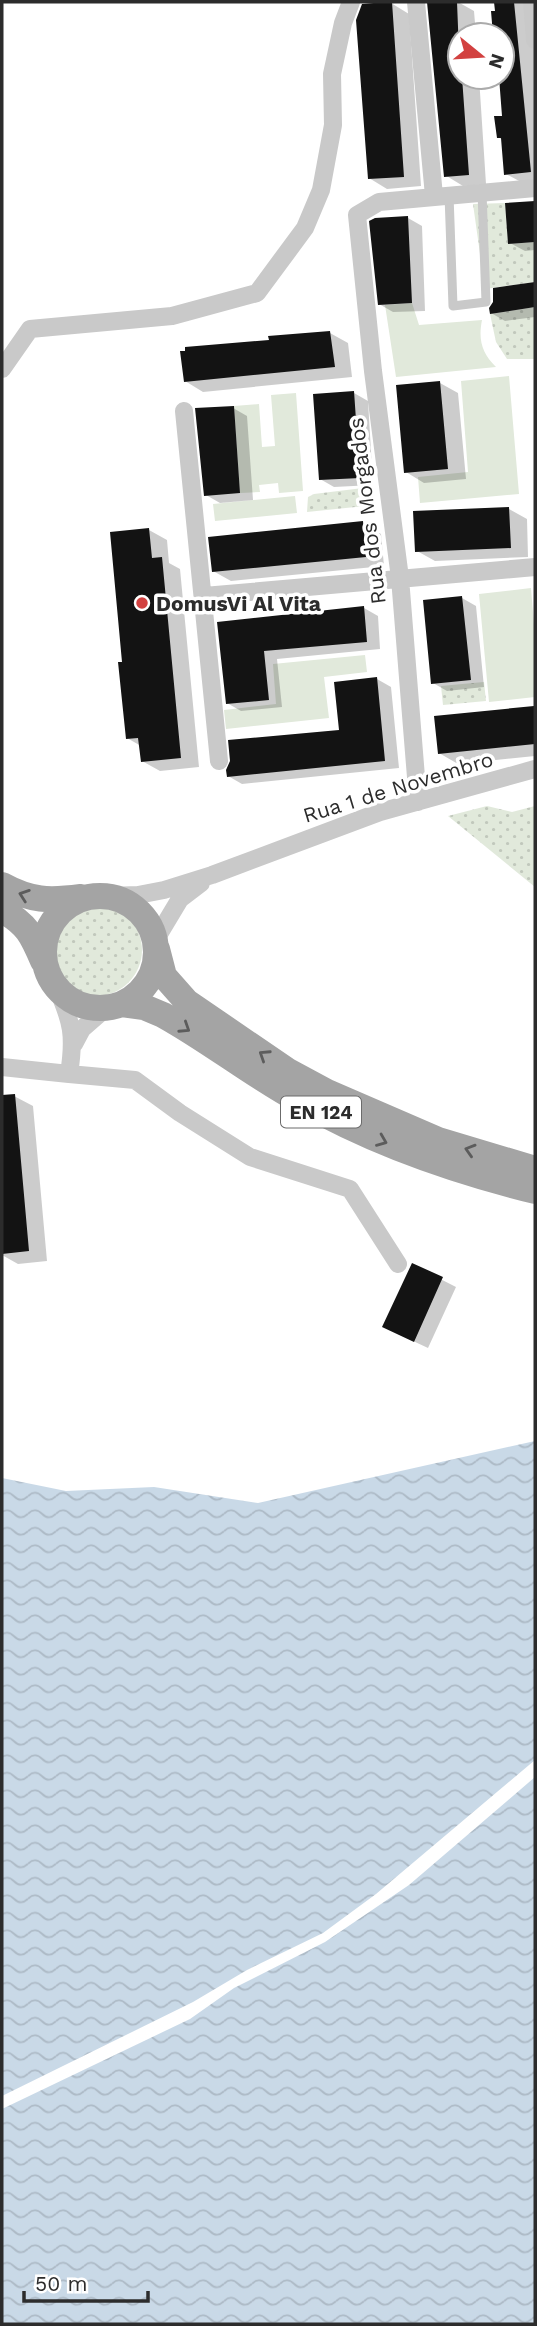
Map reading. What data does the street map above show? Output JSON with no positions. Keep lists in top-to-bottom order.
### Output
{
  "streets": {
    "main road": ["EN 124"],
    "street": ["Rua dos Morgados", "Rua 1 de Novembro"]
  },
  "crossings": [
    ["Rua dos Morgados", "Rua 1 de Novembro"]
  ],
  "places": ["DomusVi Al Vita"],
  "scale_bar": "50 m",
  "north": "right"
}
